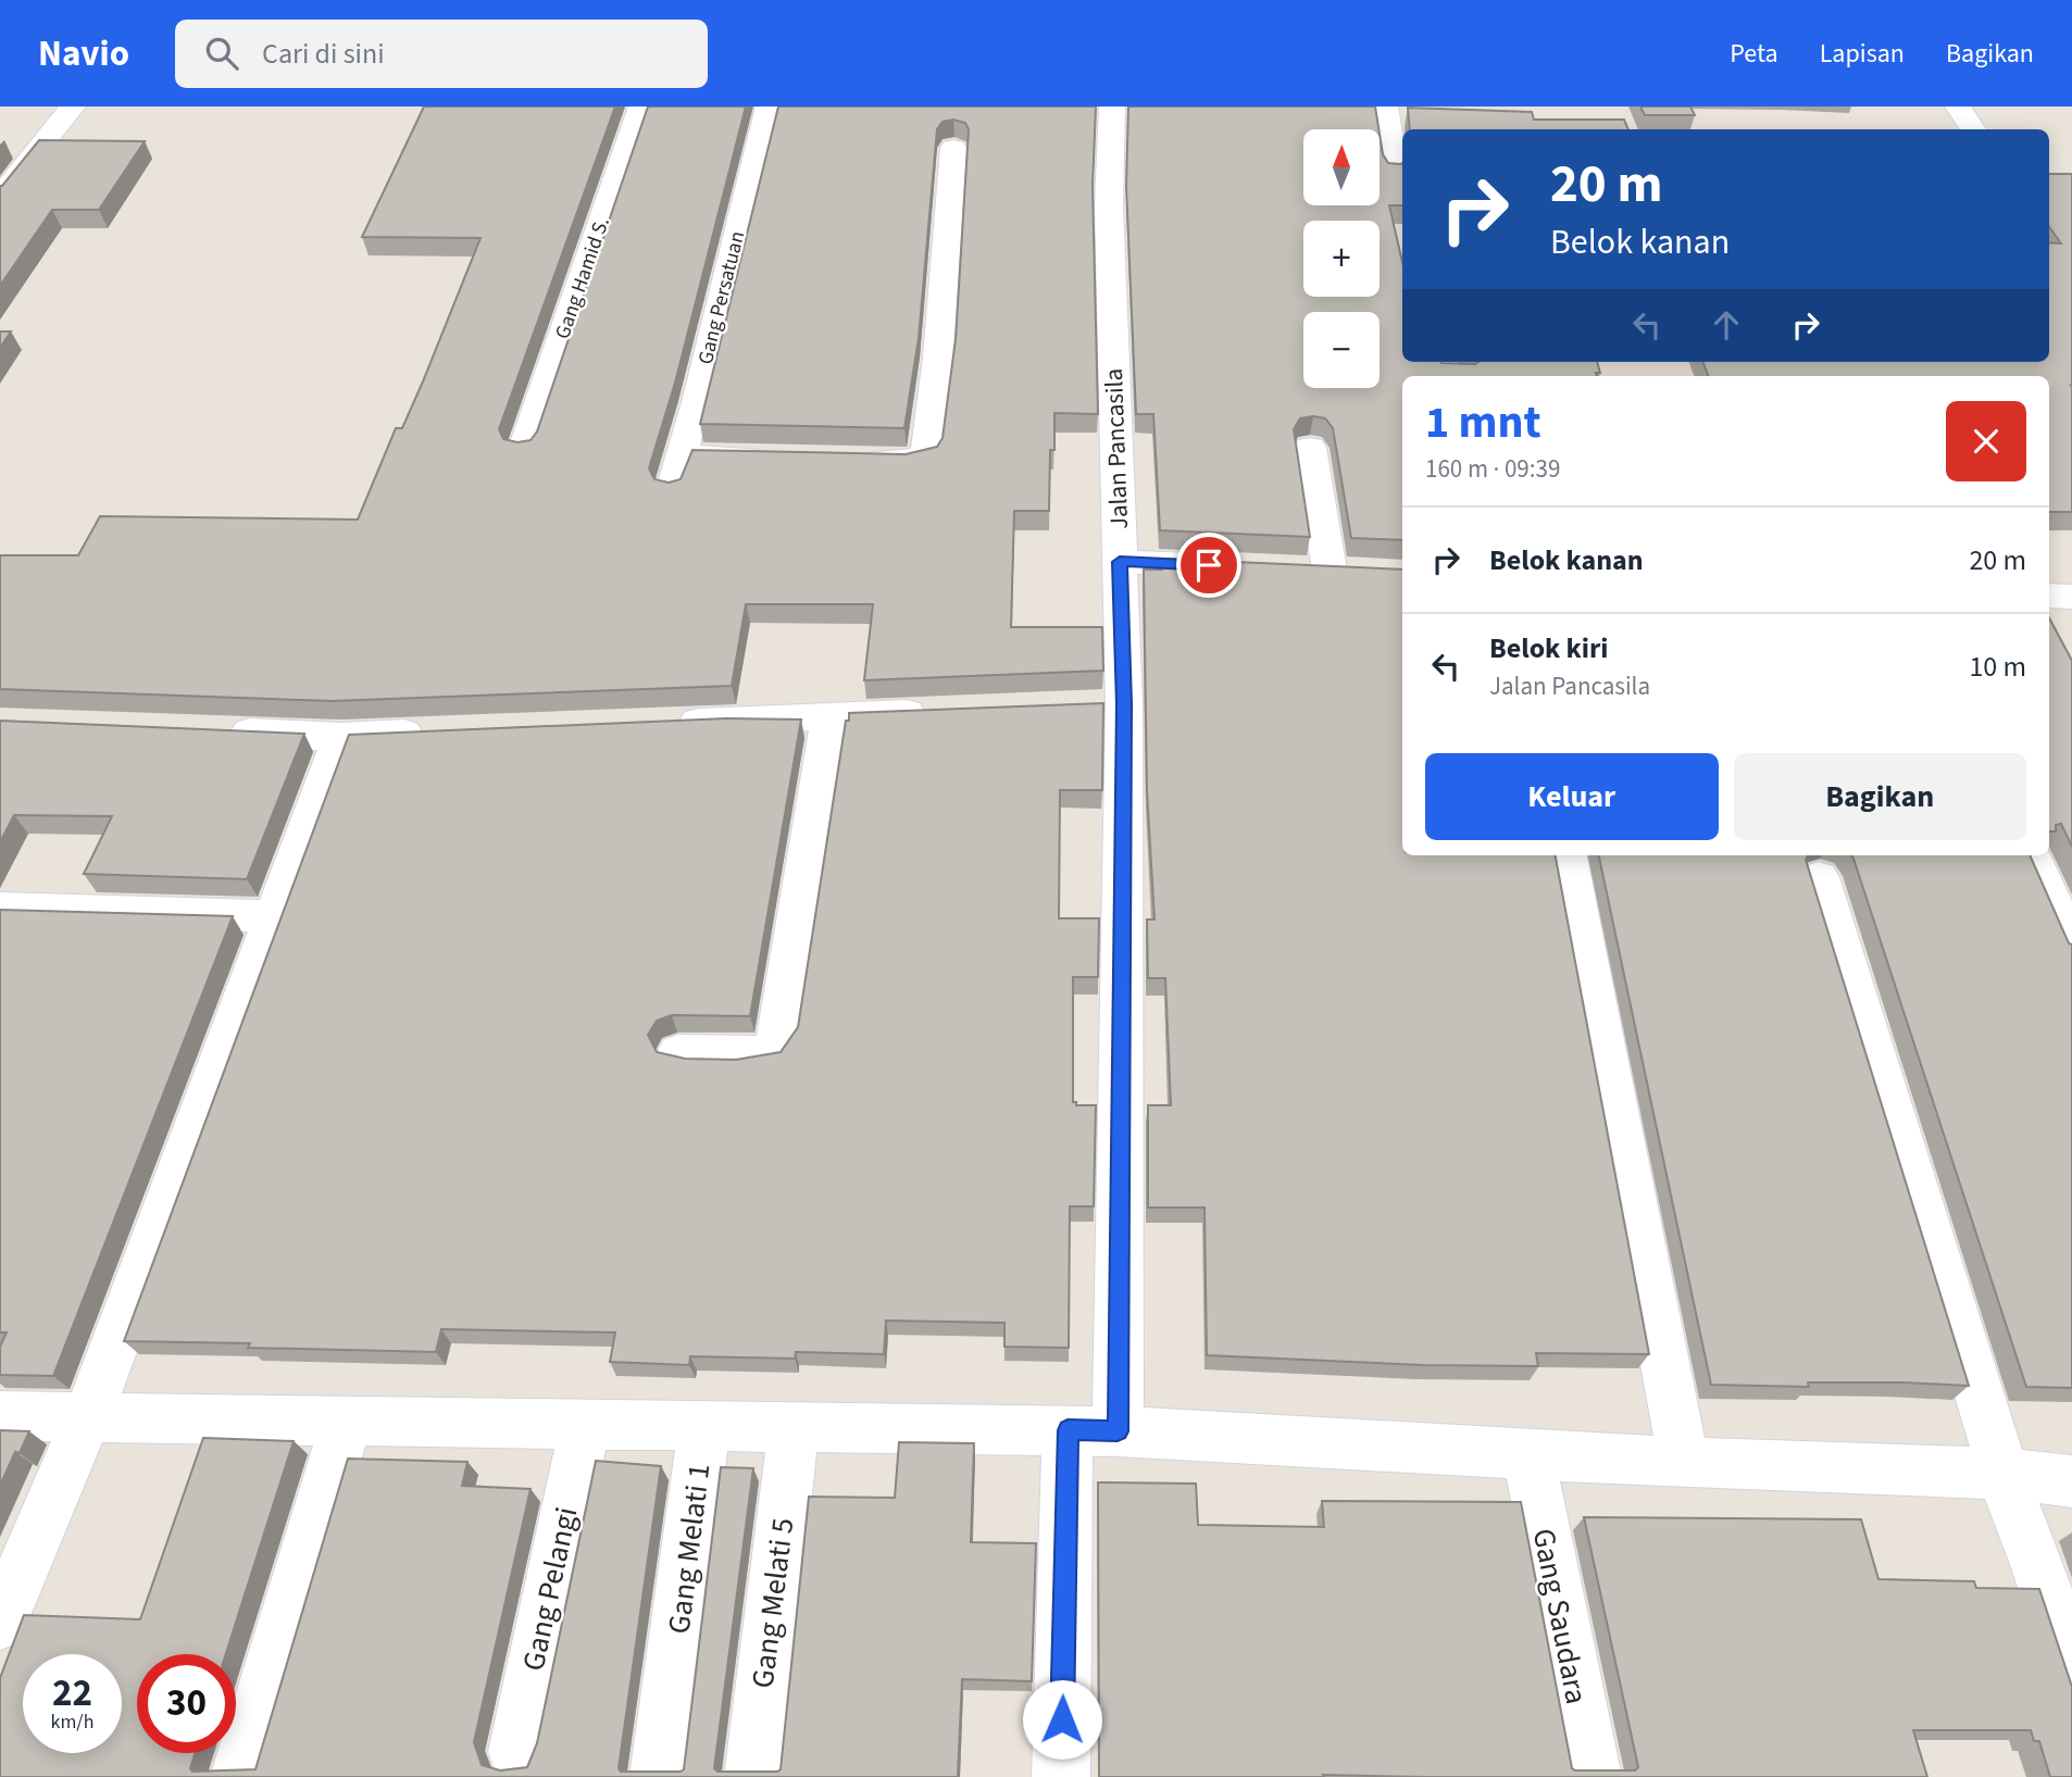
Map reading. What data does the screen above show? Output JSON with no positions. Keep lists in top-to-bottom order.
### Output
{
  "streets": {
    "street": [
      "Gang Hamid S.",
      "Gang Persatuan",
      "Jalan Pancasila",
      "Gang Melati 1",
      "Gang Pelangi",
      "Gang Melati 5",
      "Gang Saudara"
    ]
  },
  "north": "top",
  "page": {
    "header": "Navio",
    "search": "Cari di sini",
    "nav": ["Peta", "Lapisan", "Bagikan"],
    "map_buttons": ["+", "−"],
    "turn": ["20 m", "Belok kanan"],
    "heading": ["1 mnt", "160 m · 09:39"],
    "list": [
      {
        "name": "Belok kanan",
        "value": "20 m"
      },
      {
        "name": "Belok kiri",
        "note": "Jalan Pancasila",
        "value": "10 m"
      }
    ],
    "buttons": ["Keluar", "Bagikan"],
    "speed": "22 km/h",
    "limit": "30"
  }
}
